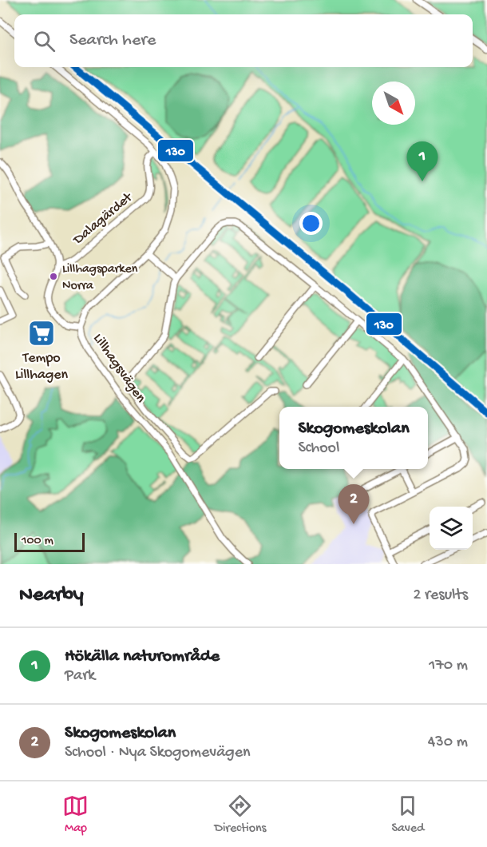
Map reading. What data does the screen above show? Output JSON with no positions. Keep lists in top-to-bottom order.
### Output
{
  "streets": {
    "street": ["Dalagärdet", "Lillhagsvägen"]
  },
  "crossings": [
    ["Dalagärdet", "Lillhagsvägen"]
  ],
  "places": {
    "other": ["Lillhagsparken Norra"],
    "supermarket": ["Tempo Lillhagen"]
  },
  "lines": ["transit line 130"],
  "scale_bar": "100 m",
  "north": "bottom right",
  "page": {
    "search": "Search here",
    "pins": ["1", "2"],
    "popup": ["Skogomeskolan", "School"],
    "scale": "100 m",
    "heading": ["Nearby", "2 results"],
    "list": [
      {
        "mark": "1",
        "name": "Hökälla naturområde",
        "note": "Park",
        "value": "170 m"
      },
      {
        "mark": "2",
        "name": "Skogomeskolan",
        "note": "School · Nya Skogomevägen",
        "value": "430 m"
      }
    ],
    "nav": ["Map", "Directions", "Saved"]
  }
}
